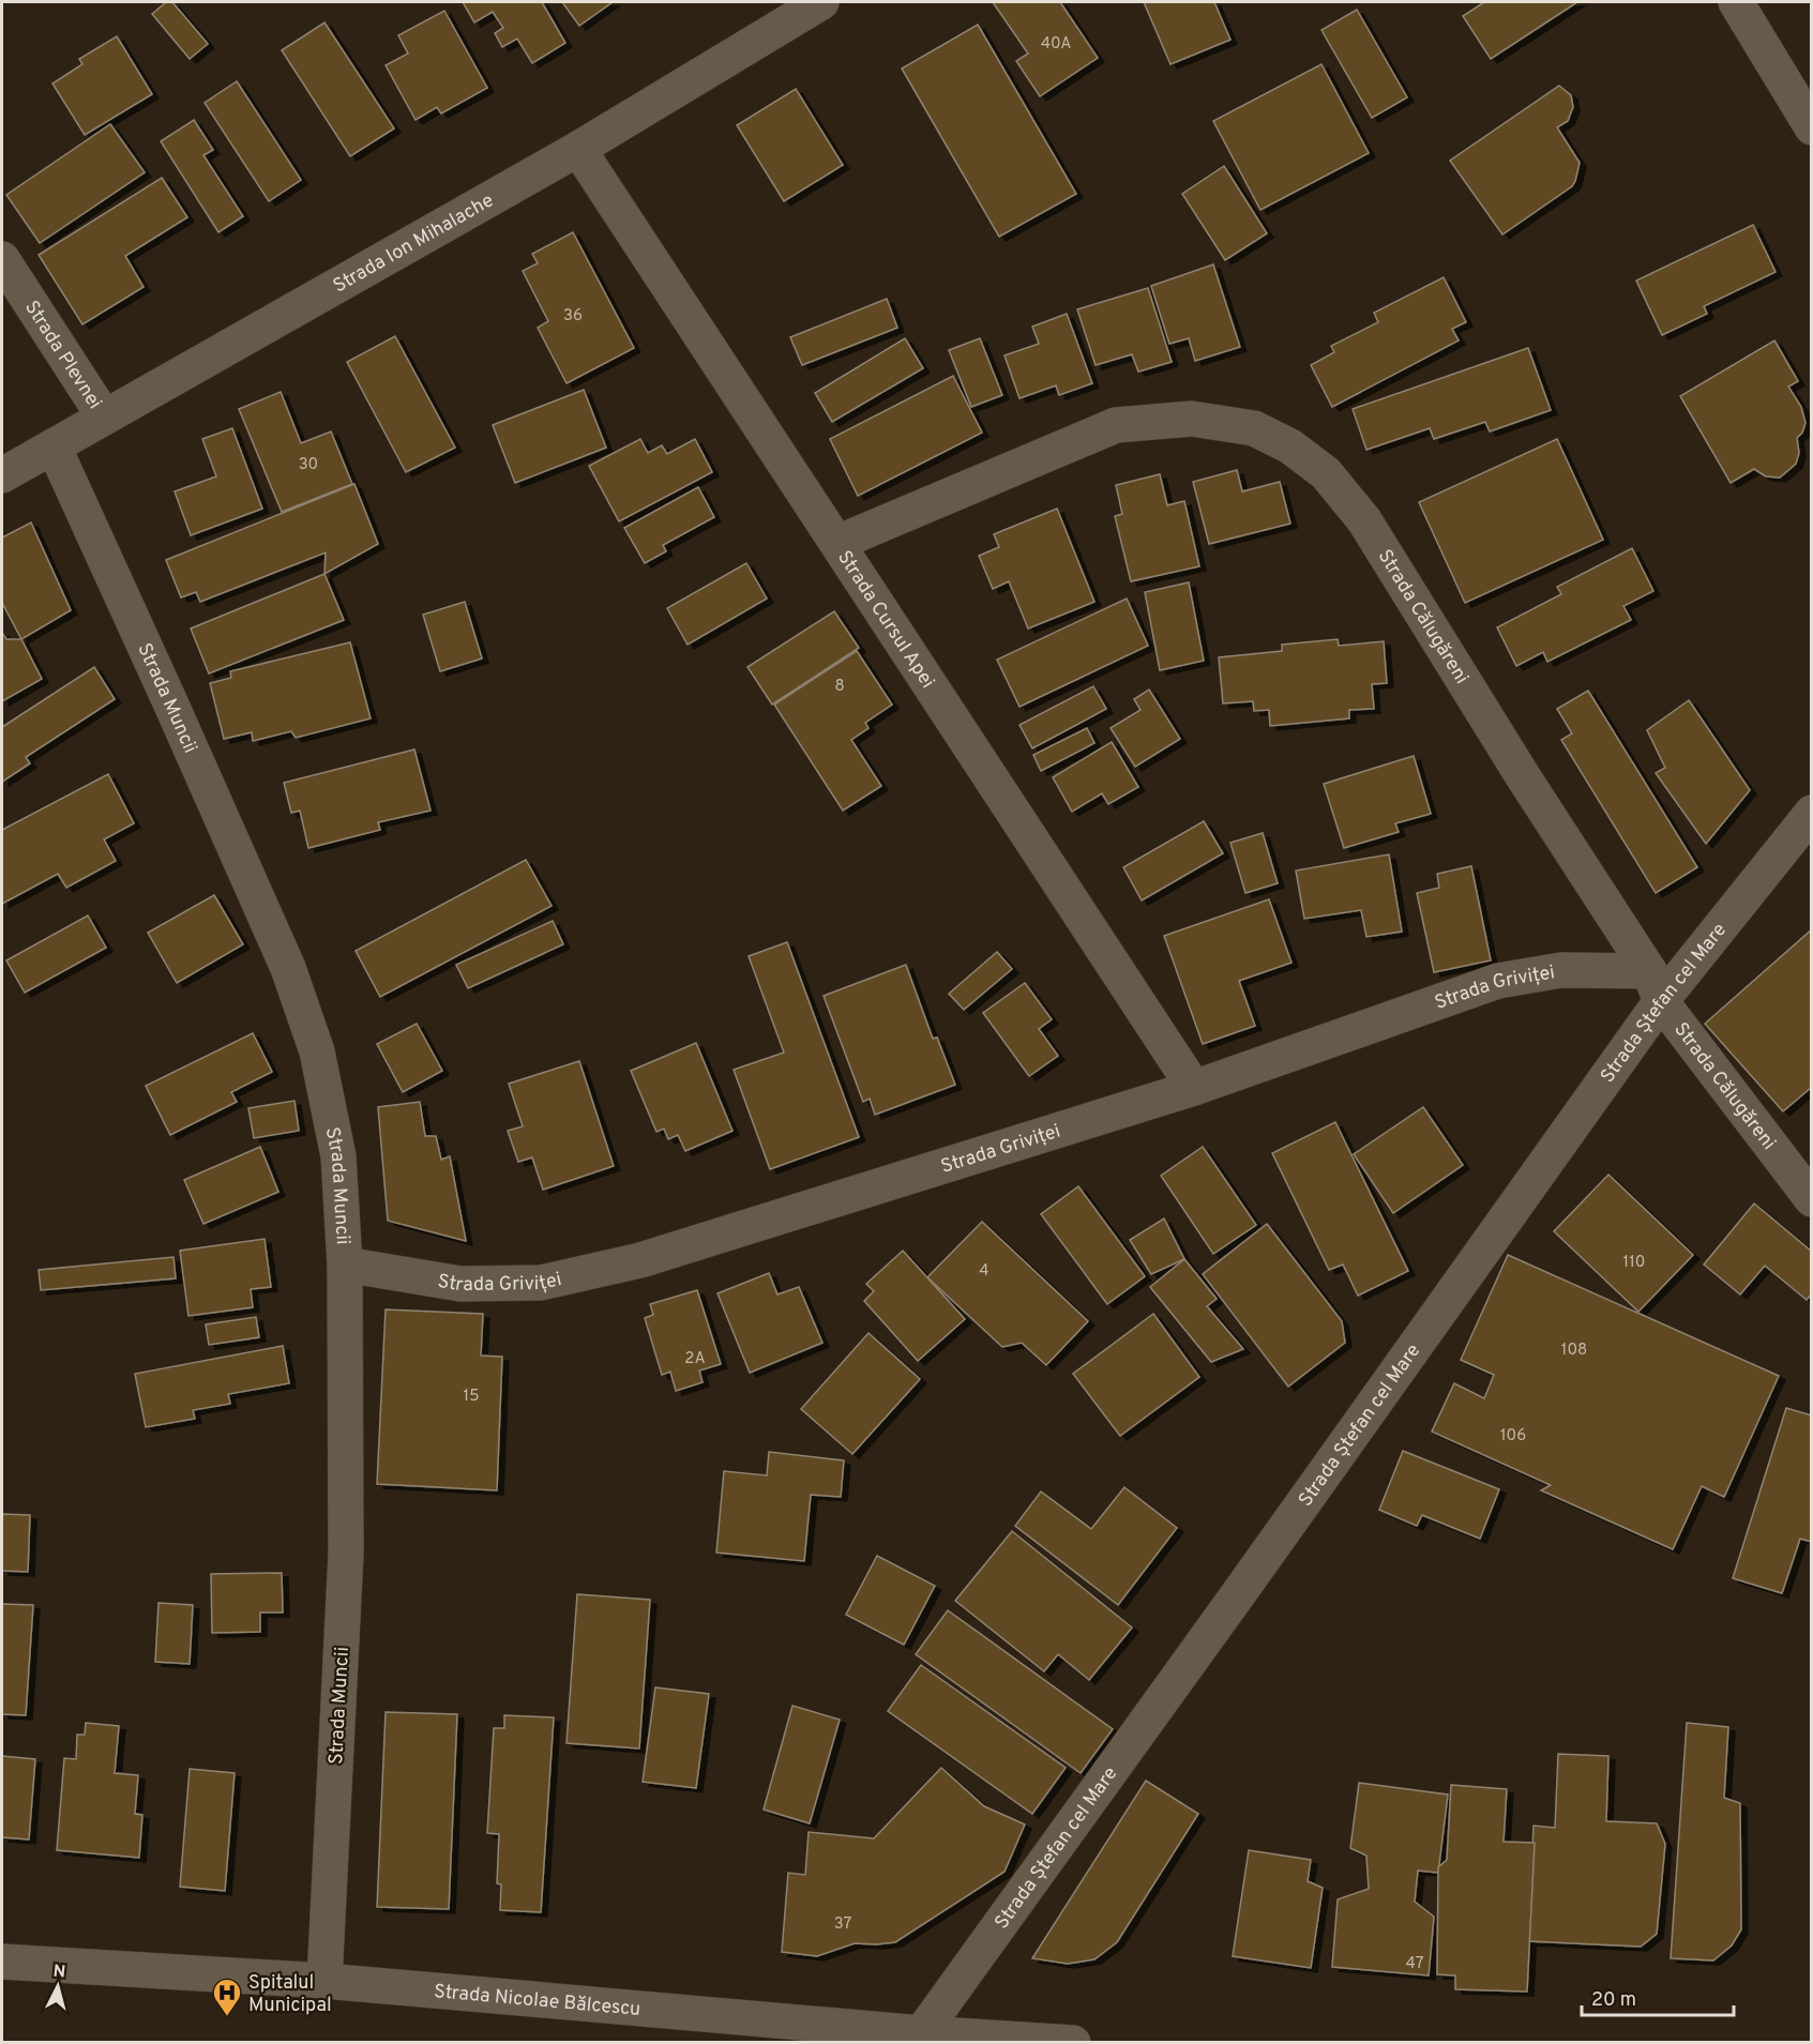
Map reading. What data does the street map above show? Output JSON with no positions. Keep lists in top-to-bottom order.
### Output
{
  "streets": {
    "street": [
      "Strada Ion Mihalache",
      "Strada Plevnei",
      "Strada Călugăreni",
      "Strada Cursul Apei",
      "Strada Muncii",
      "Strada Griviței",
      "Strada Ștefan cel Mare",
      "Strada Nicolae Bălcescu"
    ]
  },
  "crossings": [
    ["Strada Ion Mihalache", "Strada Plevnei"],
    ["Strada Ion Mihalache", "Strada Cursul Apei"],
    ["Strada Ion Mihalache", "Strada Muncii"],
    ["Strada Călugăreni", "Strada Cursul Apei"],
    ["Strada Călugăreni", "Strada Griviței"],
    ["Strada Călugăreni", "Strada Ștefan cel Mare"],
    ["Strada Cursul Apei", "Strada Griviței"],
    ["Strada Muncii", "Strada Griviței"],
    ["Strada Muncii", "Strada Nicolae Bălcescu"],
    ["Strada Griviței", "Strada Ștefan cel Mare"],
    ["Strada Ștefan cel Mare", "Strada Nicolae Bălcescu"]
  ],
  "places": {
    "hospital": ["Spitalul Municipal"]
  },
  "house_numbers": [
    "40A",
    "36",
    "30",
    "8",
    "110",
    "4",
    "108",
    "2A",
    "15",
    "106",
    "37",
    "47"
  ],
  "scale_bar": "20 m",
  "north": "top"
}
